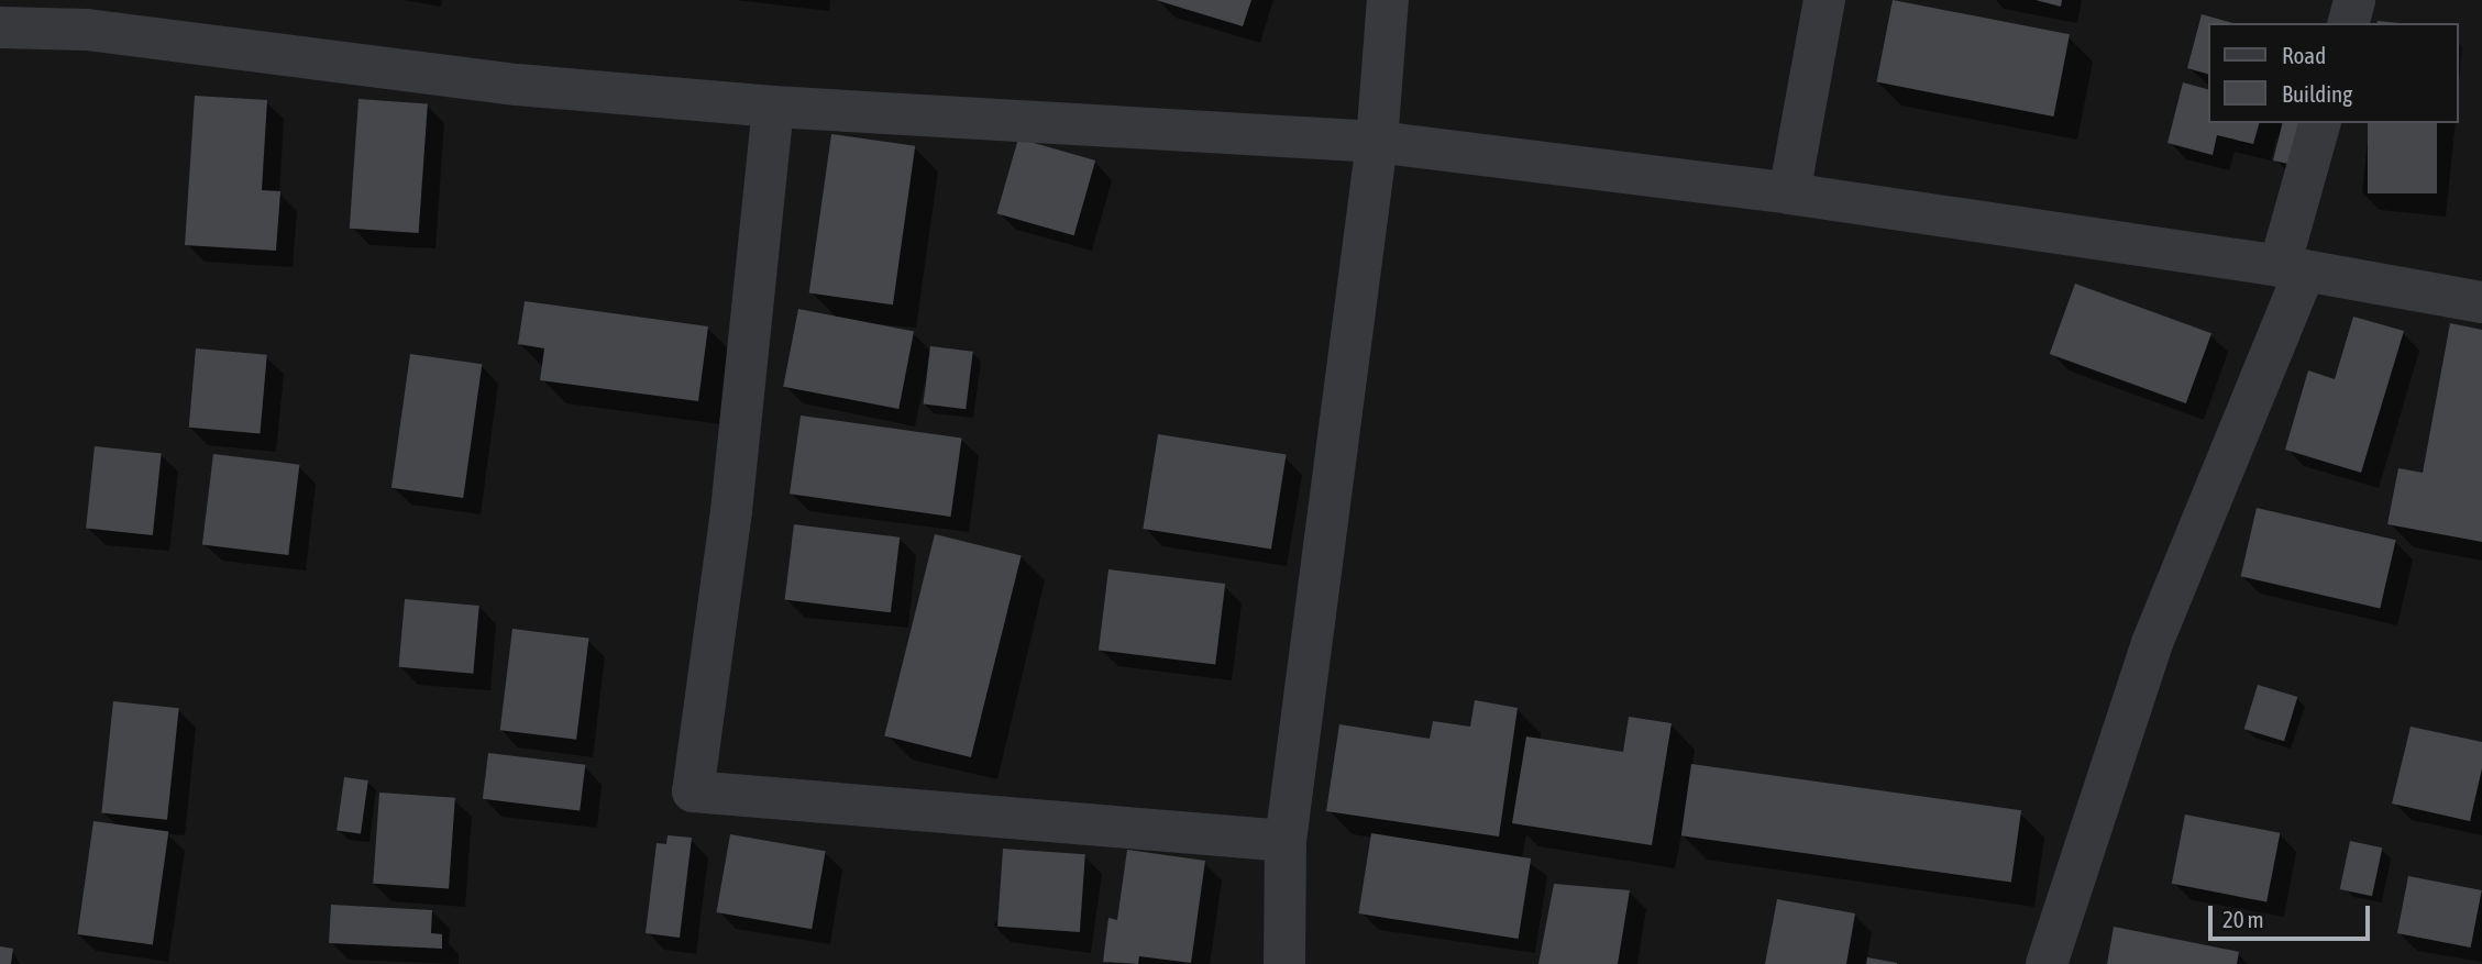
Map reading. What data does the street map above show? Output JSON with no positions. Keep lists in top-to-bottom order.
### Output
{
  "legend": ["Road", "Building"],
  "scale_bar": "20 m"
}
